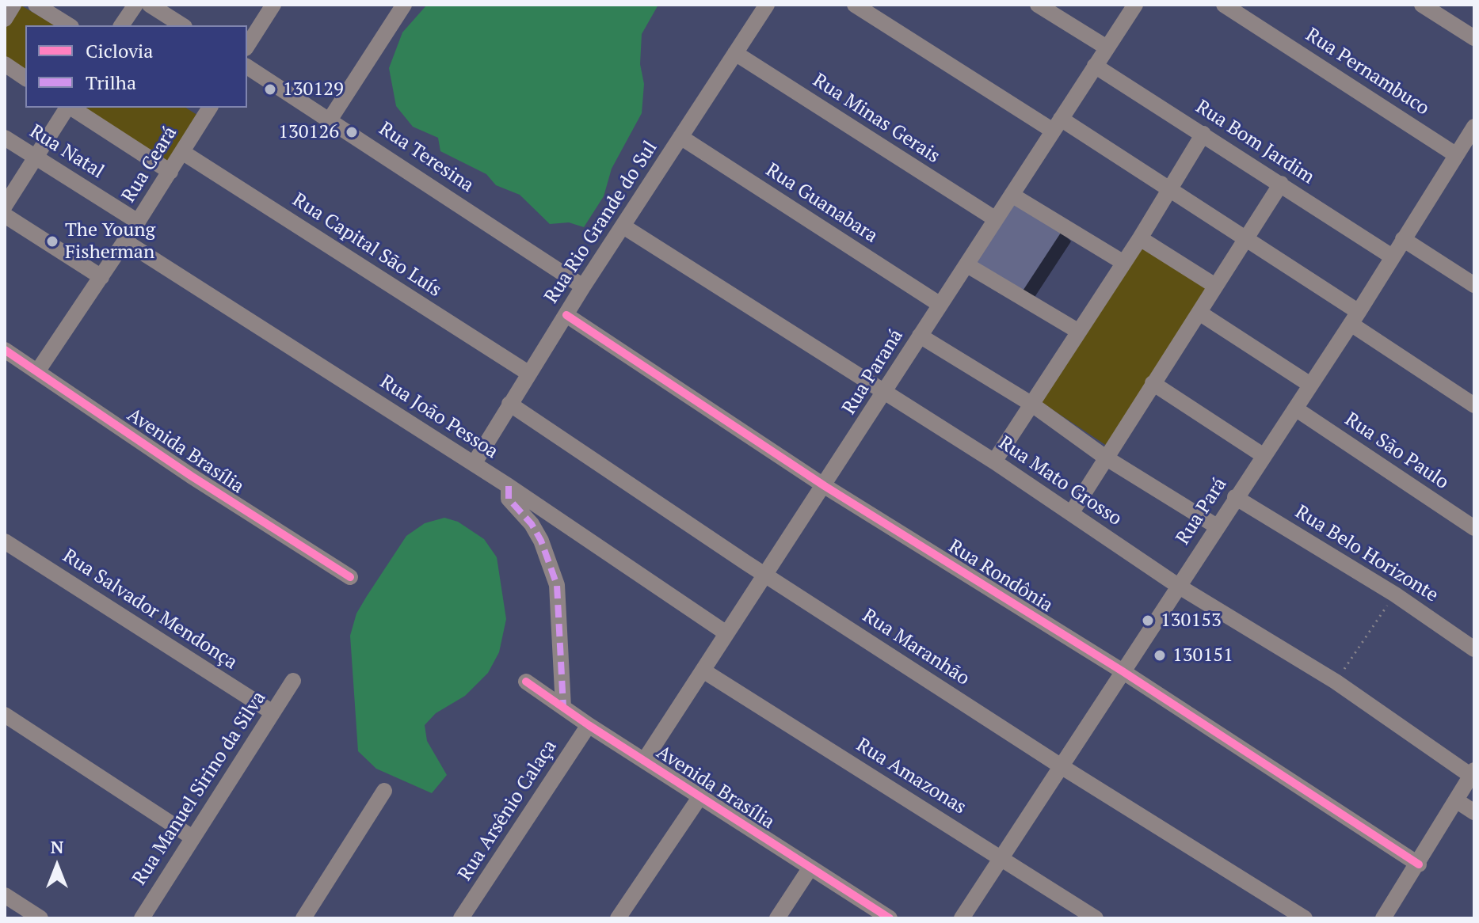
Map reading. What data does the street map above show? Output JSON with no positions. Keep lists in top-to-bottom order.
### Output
{
  "streets": {
    "street": [
      "Rua Pernambuco",
      "Rua Minas Gerais",
      "Rua Bom Jardim",
      "Rua Natal",
      "Rua Teresina",
      "Rua Ceará",
      "Rua Guanabara",
      "Rua Rio Grande do Sul",
      "Rua Capital São Luís",
      "Rua Paraná",
      "Rua João Pessoa",
      "Avenida Brasília",
      "Rua São Paulo",
      "Rua Mato Grosso",
      "Rua Pará",
      "Rua Belo Horizonte",
      "Rua Rondônia",
      "Rua Salvador Mendonça",
      "Rua Maranhão",
      "Rua Amazonas",
      "Rua Manuel Sirino da Silva",
      "Rua Arsênio Calaça"
    ]
  },
  "crossings": [
    ["Rua Pernambuco", "Rua Pará"],
    ["Rua Minas Gerais", "Rua Rio Grande do Sul"],
    ["Rua Minas Gerais", "Rua Paraná"],
    ["Rua Bom Jardim", "Rua Paraná"],
    ["Rua Bom Jardim", "Rua Pará"],
    ["Rua Natal", "Rua Ceará"],
    ["Rua Teresina", "Rua Rio Grande do Sul"],
    ["Rua Ceará", "Rua Capital São Luís"],
    ["Rua Ceará", "Rua João Pessoa"],
    ["Rua Ceará", "Avenida Brasília"],
    ["Rua Guanabara", "Rua Rio Grande do Sul"],
    ["Rua Guanabara", "Rua Paraná"],
    ["Rua Rio Grande do Sul", "Rua Capital São Luís"],
    ["Rua Rio Grande do Sul", "Rua João Pessoa"],
    ["Rua Rio Grande do Sul", "Rua Mato Grosso"],
    ["Rua Rio Grande do Sul", "Rua Rondônia"],
    ["Rua Rio Grande do Sul", "Rua Maranhão"],
    ["Rua Paraná", "Rua João Pessoa"],
    ["Rua Paraná", "Avenida Brasília"],
    ["Rua Paraná", "Rua Mato Grosso"],
    ["Rua Paraná", "Rua Rondônia"],
    ["Rua Paraná", "Rua Maranhão"],
    ["Rua Paraná", "Rua Amazonas"],
    ["Avenida Brasília", "Rua Arsênio Calaça"],
    ["Rua São Paulo", "Rua Pará"],
    ["Rua Mato Grosso", "Rua Pará"],
    ["Rua Pará", "Rua Belo Horizonte"],
    ["Rua Pará", "Rua Rondônia"],
    ["Rua Pará", "Rua Maranhão"],
    ["Rua Pará", "Rua Amazonas"],
    ["Rua Salvador Mendonça", "Rua Manuel Sirino da Silva"]
  ],
  "places": [
    "130129",
    "130126",
    "The Young Fisherman",
    "130153",
    "130151"
  ],
  "legend": ["Ciclovia", "Trilha"],
  "north": "top"
}
